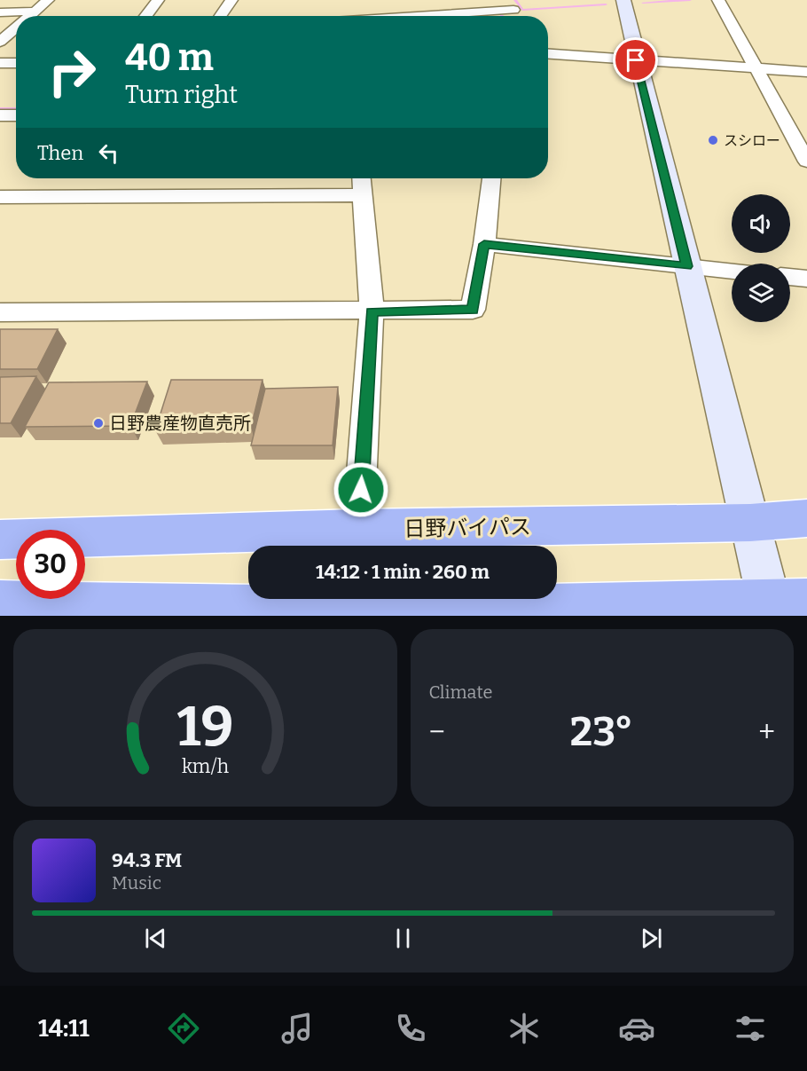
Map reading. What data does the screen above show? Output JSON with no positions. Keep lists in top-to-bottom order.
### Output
{
  "streets": {
    "highway": ["日野バイパス"]
  },
  "places": ["スシロー", "日野農産物直売所"],
  "page": {
    "turn": ["40 m", "Turn right"],
    "then": "Then",
    "limit": "30",
    "trip": "14:12 · 1 min · 260 m",
    "tile": "Climate",
    "heat": ["−", "23°", "+"],
    "song": ["94.3 FM", "Music"],
    "tabs": "14:11",
    "gauge": ["19", "km/h"]
  }
}
